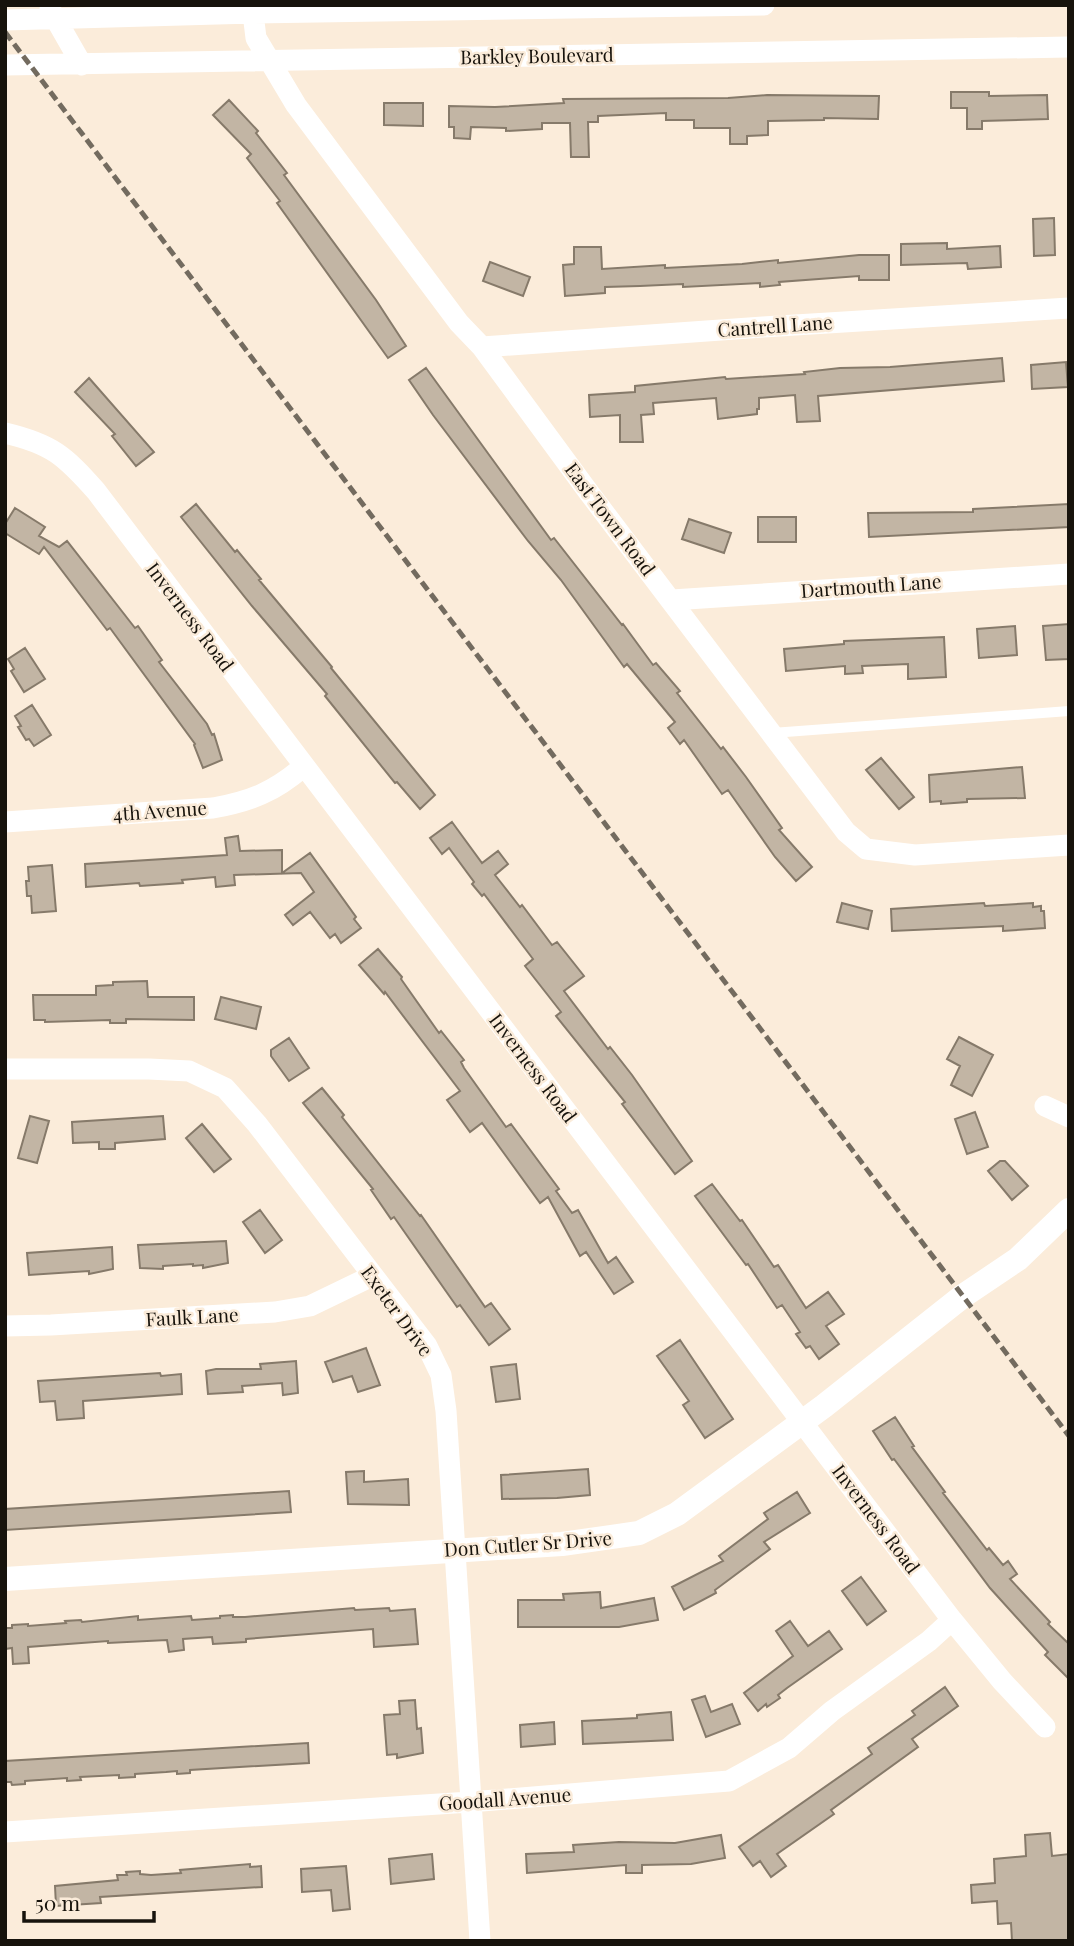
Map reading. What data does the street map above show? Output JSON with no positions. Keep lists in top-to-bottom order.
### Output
{
  "streets": {
    "street": [
      "Barkley Boulevard",
      "Cantrell Lane",
      "East Town Road",
      "Dartmouth Lane",
      "Inverness Road",
      "4th Avenue",
      "Exeter Drive",
      "Faulk Lane",
      "Don Cutler Sr Drive",
      "Goodall Avenue"
    ]
  },
  "crossings": [
    ["Barkley Boulevard", "East Town Road"],
    ["Cantrell Lane", "East Town Road"],
    ["East Town Road", "Dartmouth Lane"],
    ["Inverness Road", "4th Avenue"],
    ["Inverness Road", "Don Cutler Sr Drive"],
    ["Inverness Road", "Goodall Avenue"],
    ["Exeter Drive", "Faulk Lane"],
    ["Exeter Drive", "Don Cutler Sr Drive"],
    ["Exeter Drive", "Goodall Avenue"]
  ],
  "scale_bar": "50 m"
}
